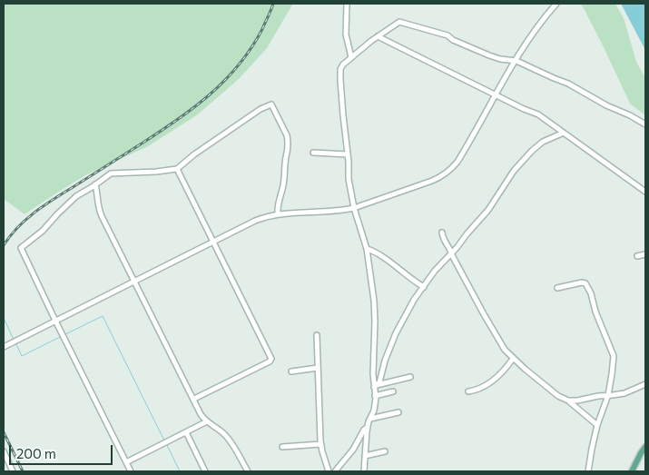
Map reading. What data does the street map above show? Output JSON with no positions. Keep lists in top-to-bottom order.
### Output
{
  "scale_bar": "200 m"
}
